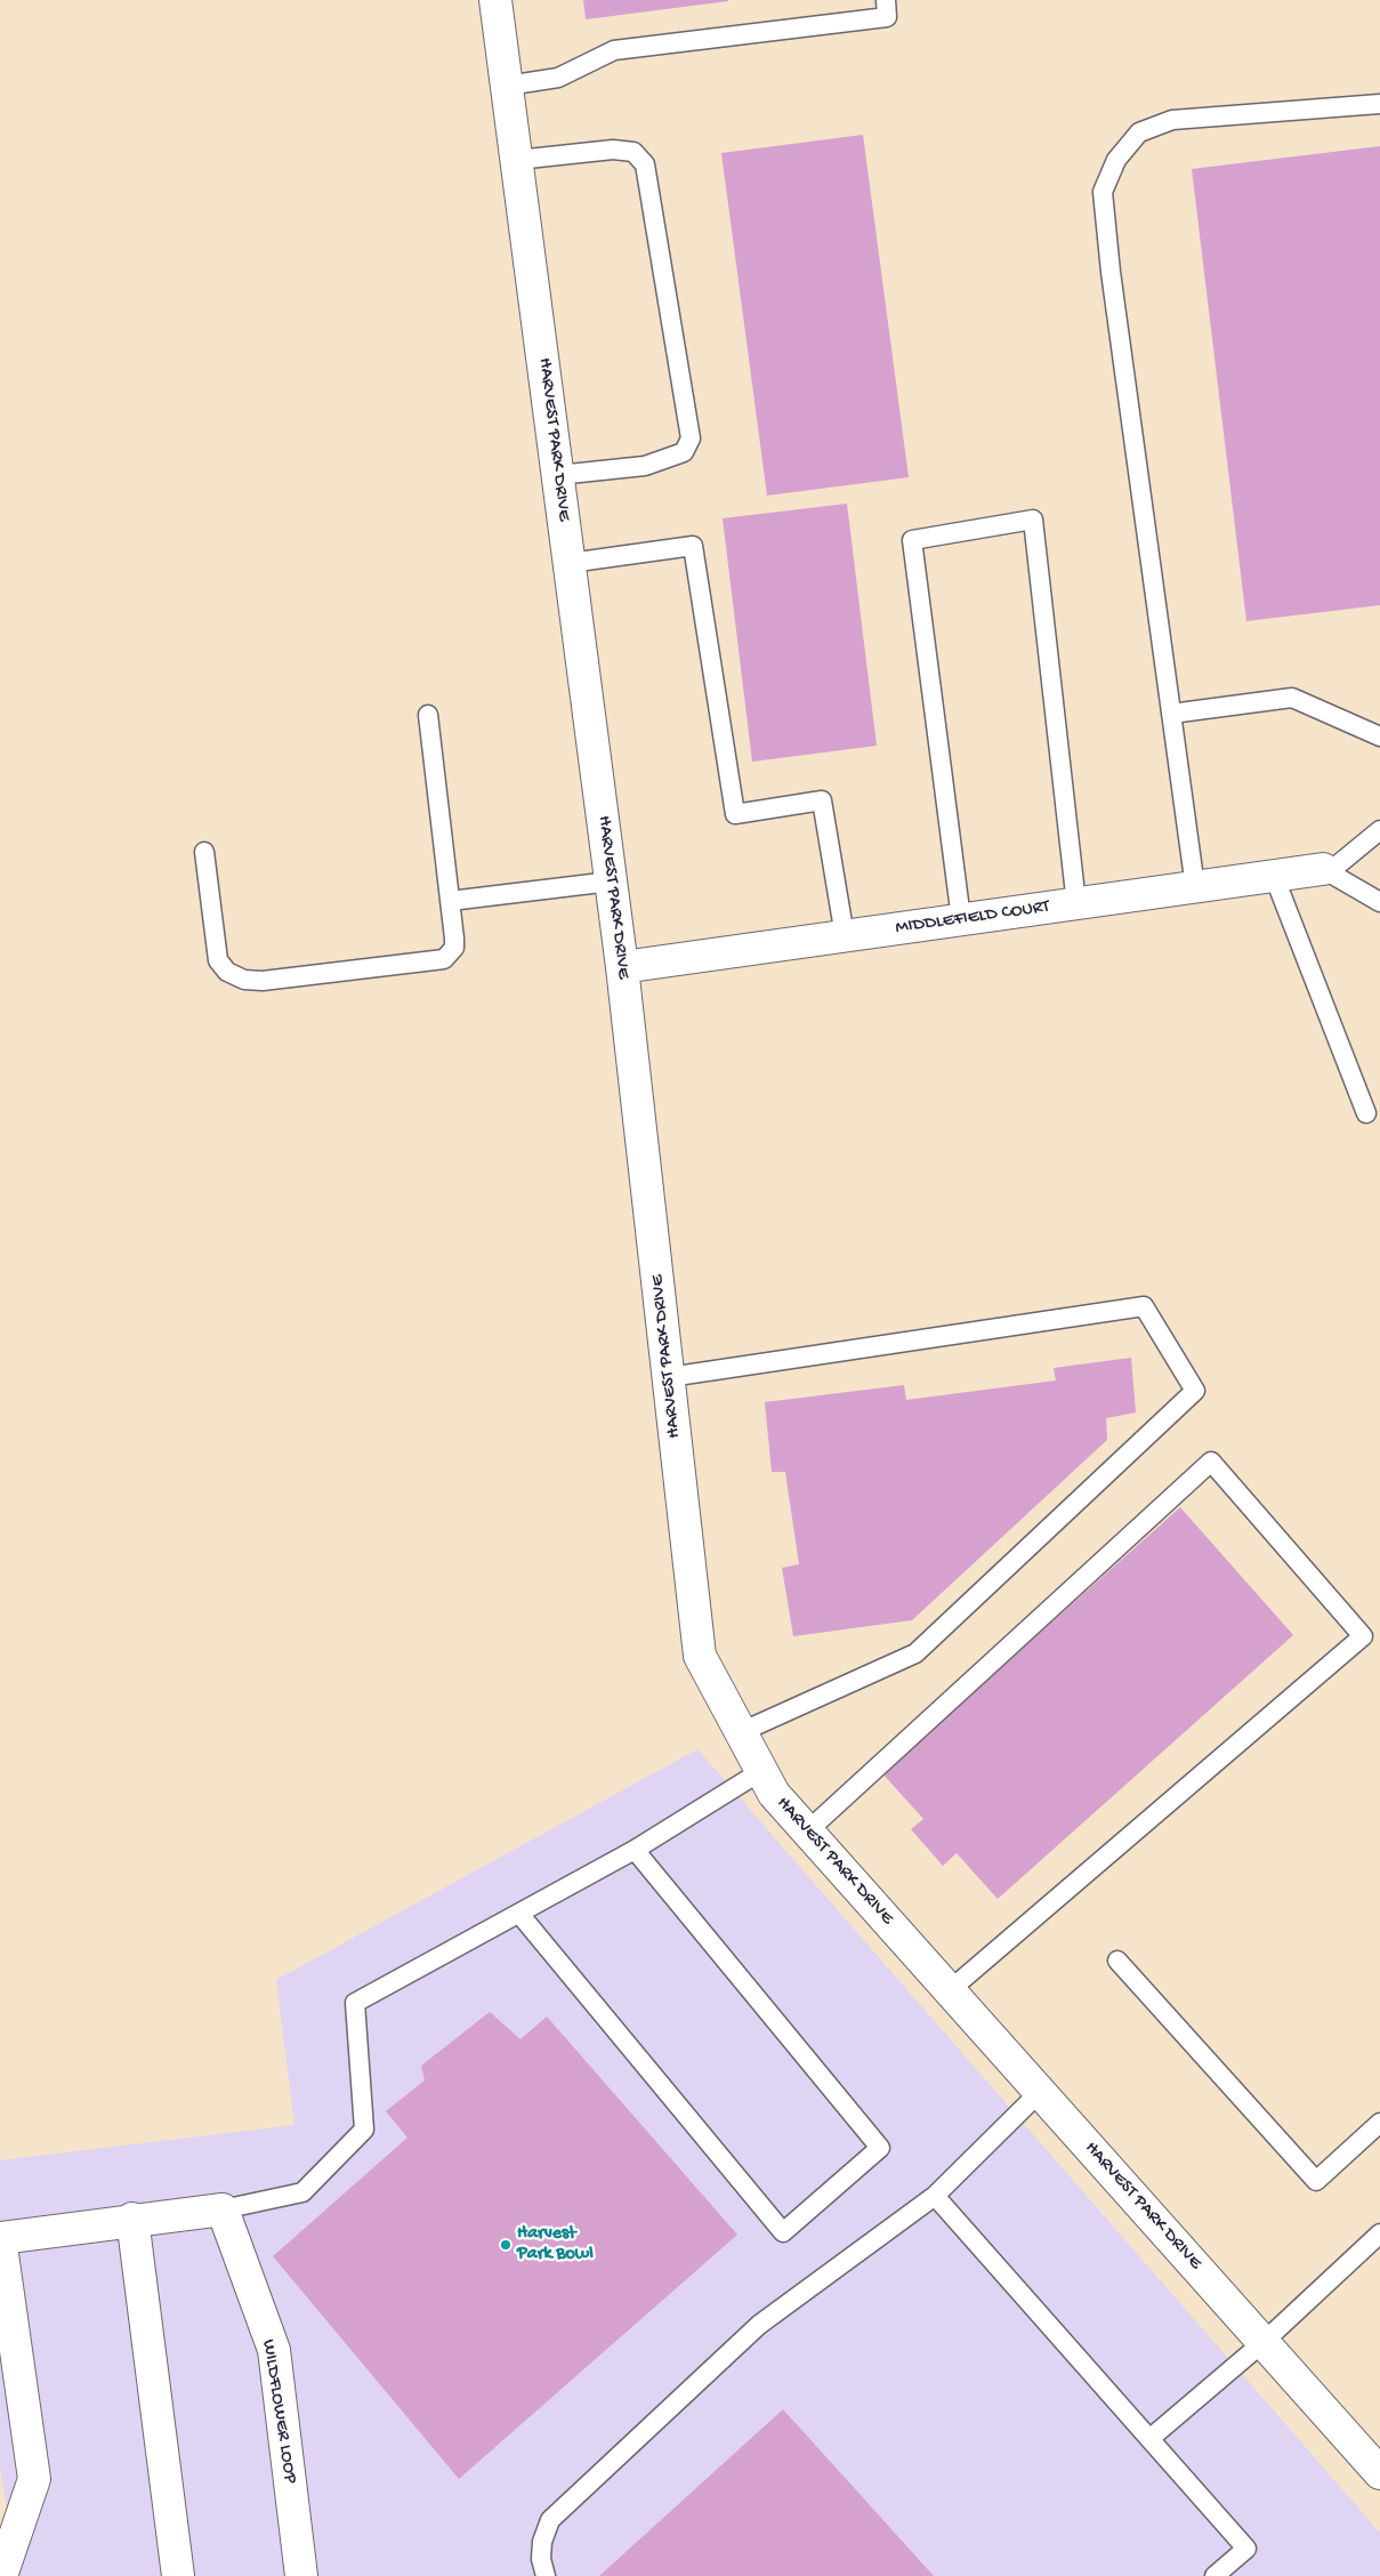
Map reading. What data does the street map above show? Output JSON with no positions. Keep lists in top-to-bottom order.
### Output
{
  "streets": {
    "street": ["HARVEST PARK DRIVE", "MIDDLEFIELD COURT", "WILDFLOWER LOOP"]
  },
  "crossings": [
    ["HARVEST PARK DRIVE", "MIDDLEFIELD COURT"]
  ],
  "places": ["Harvest Park Bowl"]
}
